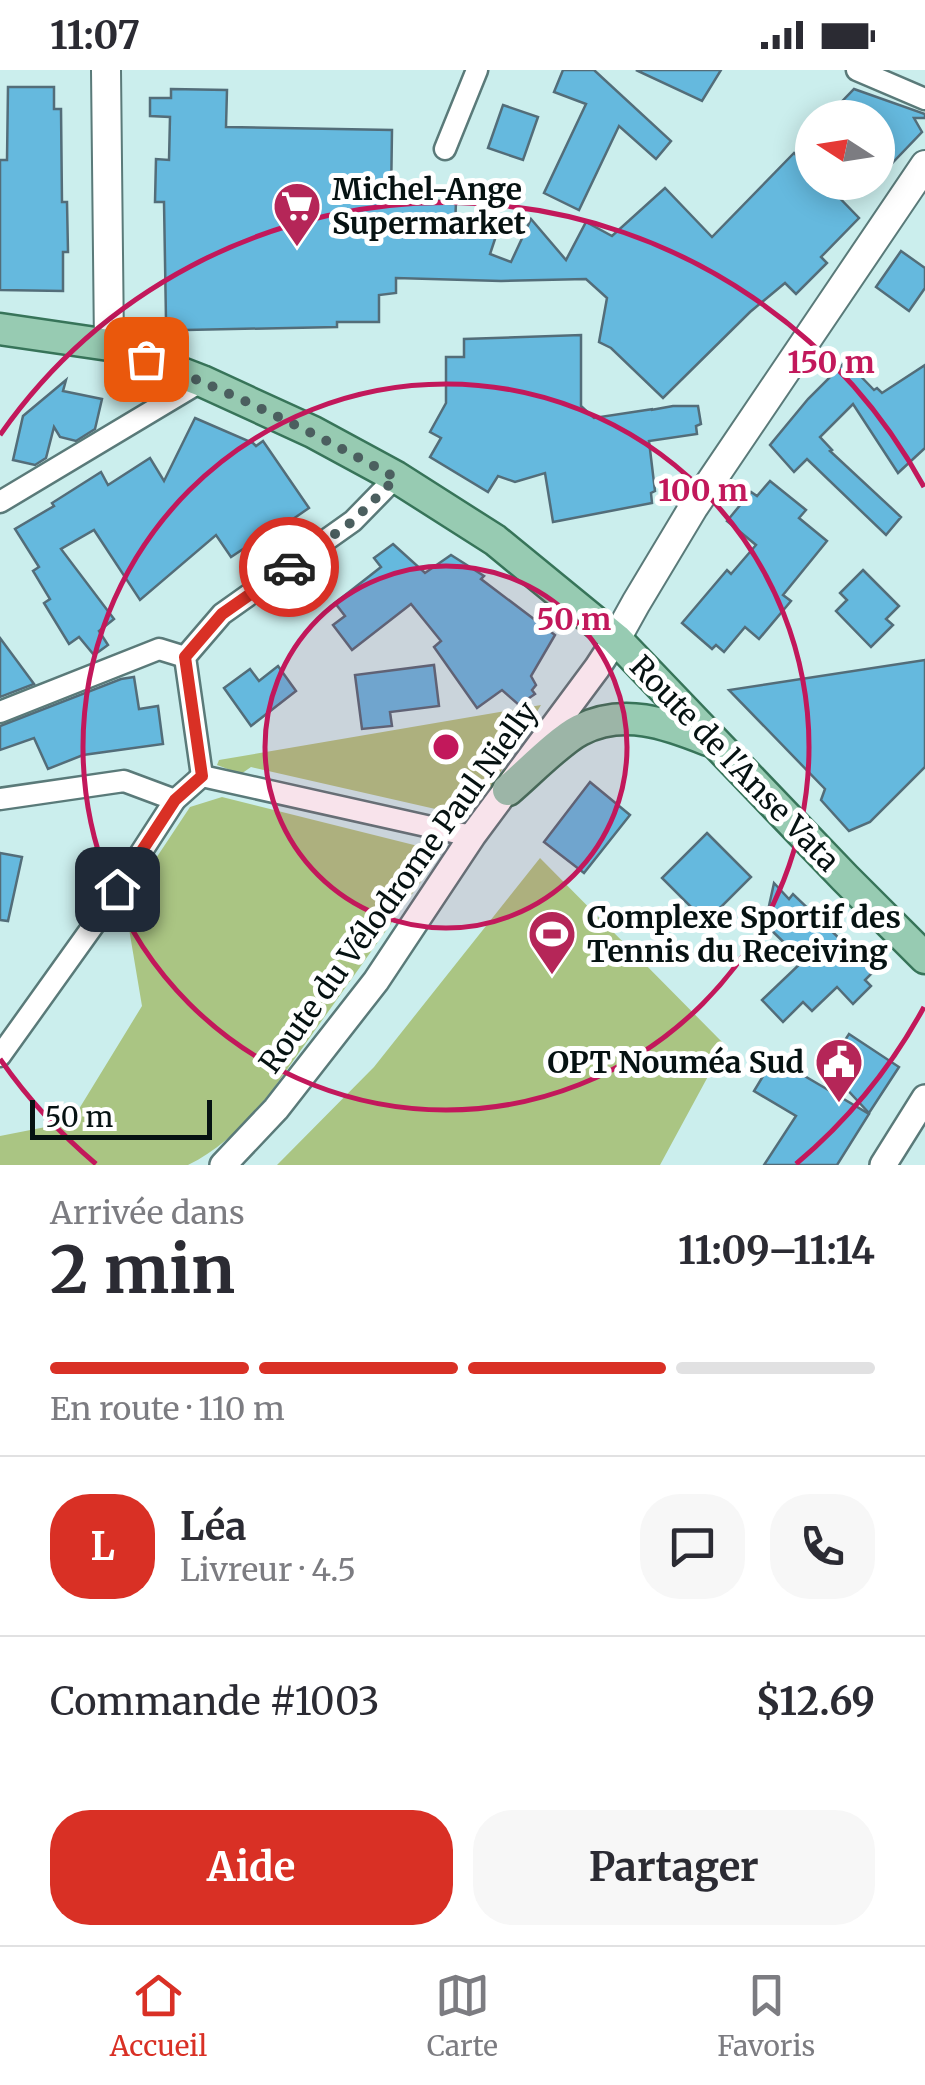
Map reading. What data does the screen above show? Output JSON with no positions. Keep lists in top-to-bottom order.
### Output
{
  "streets": {
    "main road": ["Route de l'Anse Vata"],
    "street": ["Route du Vélodrome Paul Nielly"]
  },
  "crossings": [
    ["Route de l'Anse Vata", "Route du Vélodrome Paul Nielly"]
  ],
  "places": {
    "supermarket": ["Michel-Ange Supermarket"],
    "sports": ["Complexe Sportif des Tennis du Receiving"],
    "public building": ["OPT Nouméa Sud"]
  },
  "scale_bar": "50 m",
  "north": "left",
  "page": {
    "status": "11:07",
    "scale": "50 m",
    "heading": ["2 min", "Arrivée dans", "11:09–11:14"],
    "panel": [
      "Léa",
      "Livreur · 4.5",
      "Commande #1003",
      "$12.69"
    ],
    "bar": "En route · 110 m",
    "round": "L",
    "buttons": ["Aide", "Partager"],
    "tabs": ["Accueil", "Carte", "Favoris"]
  },
  "rings": ["150 m", "100 m", "50 m"]
}
